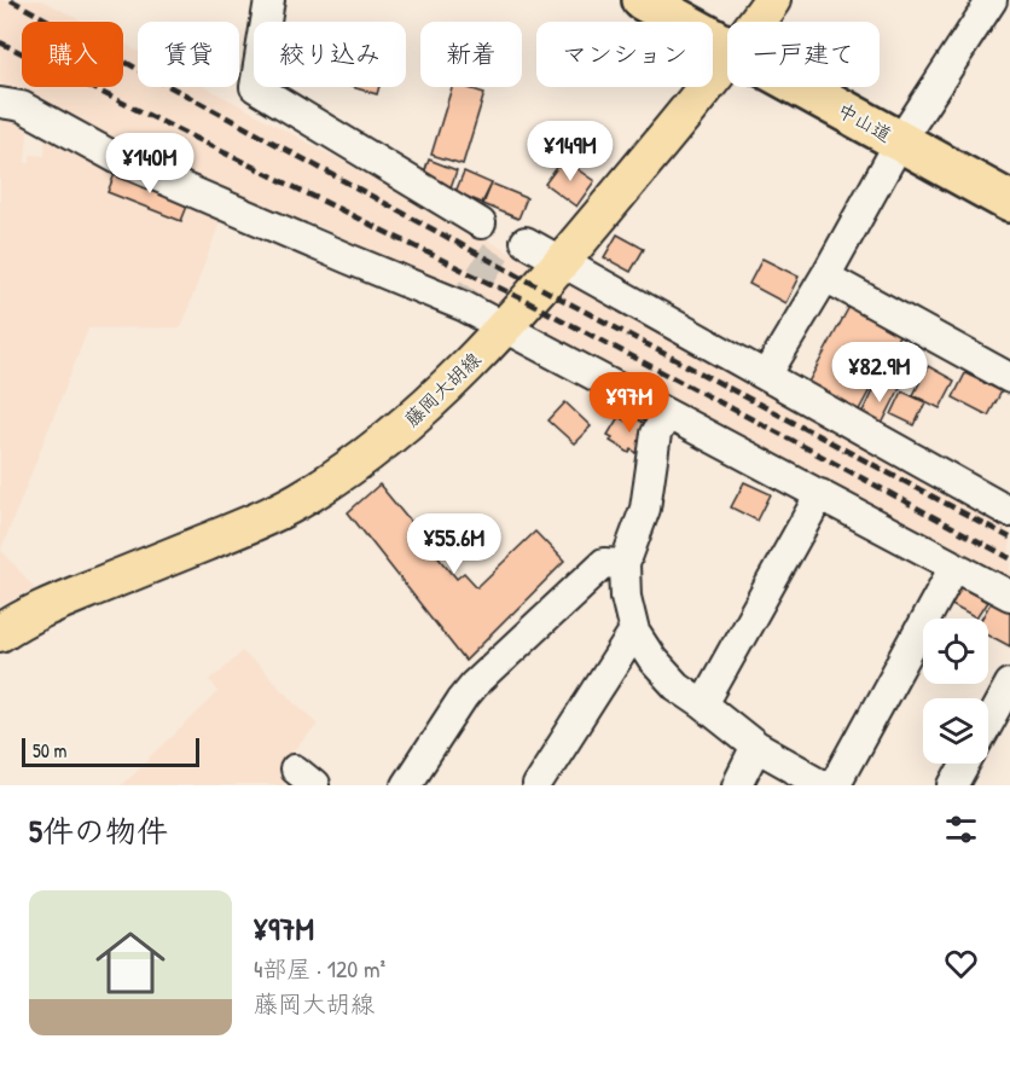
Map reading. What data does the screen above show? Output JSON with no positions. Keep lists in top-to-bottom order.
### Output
{
  "streets": {
    "highway": ["中山道"],
    "main road": ["藤岡大胡線"]
  },
  "scale_bar": "50 m",
  "page": {
    "chip": [
      "購入",
      "賃貸",
      "絞り込み",
      "新着",
      "マンション",
      "一戸建て"
    ],
    "price": [
      "¥149M",
      "¥140M",
      "¥82.9M",
      "¥97M",
      "¥55.6M"
    ],
    "scale": "50 m",
    "heading": "5件の物件",
    "list": [
      {
        "name": "¥97M",
        "note": "4部屋 · 120 m² · 藤岡大胡線"
      }
    ]
  }
}
